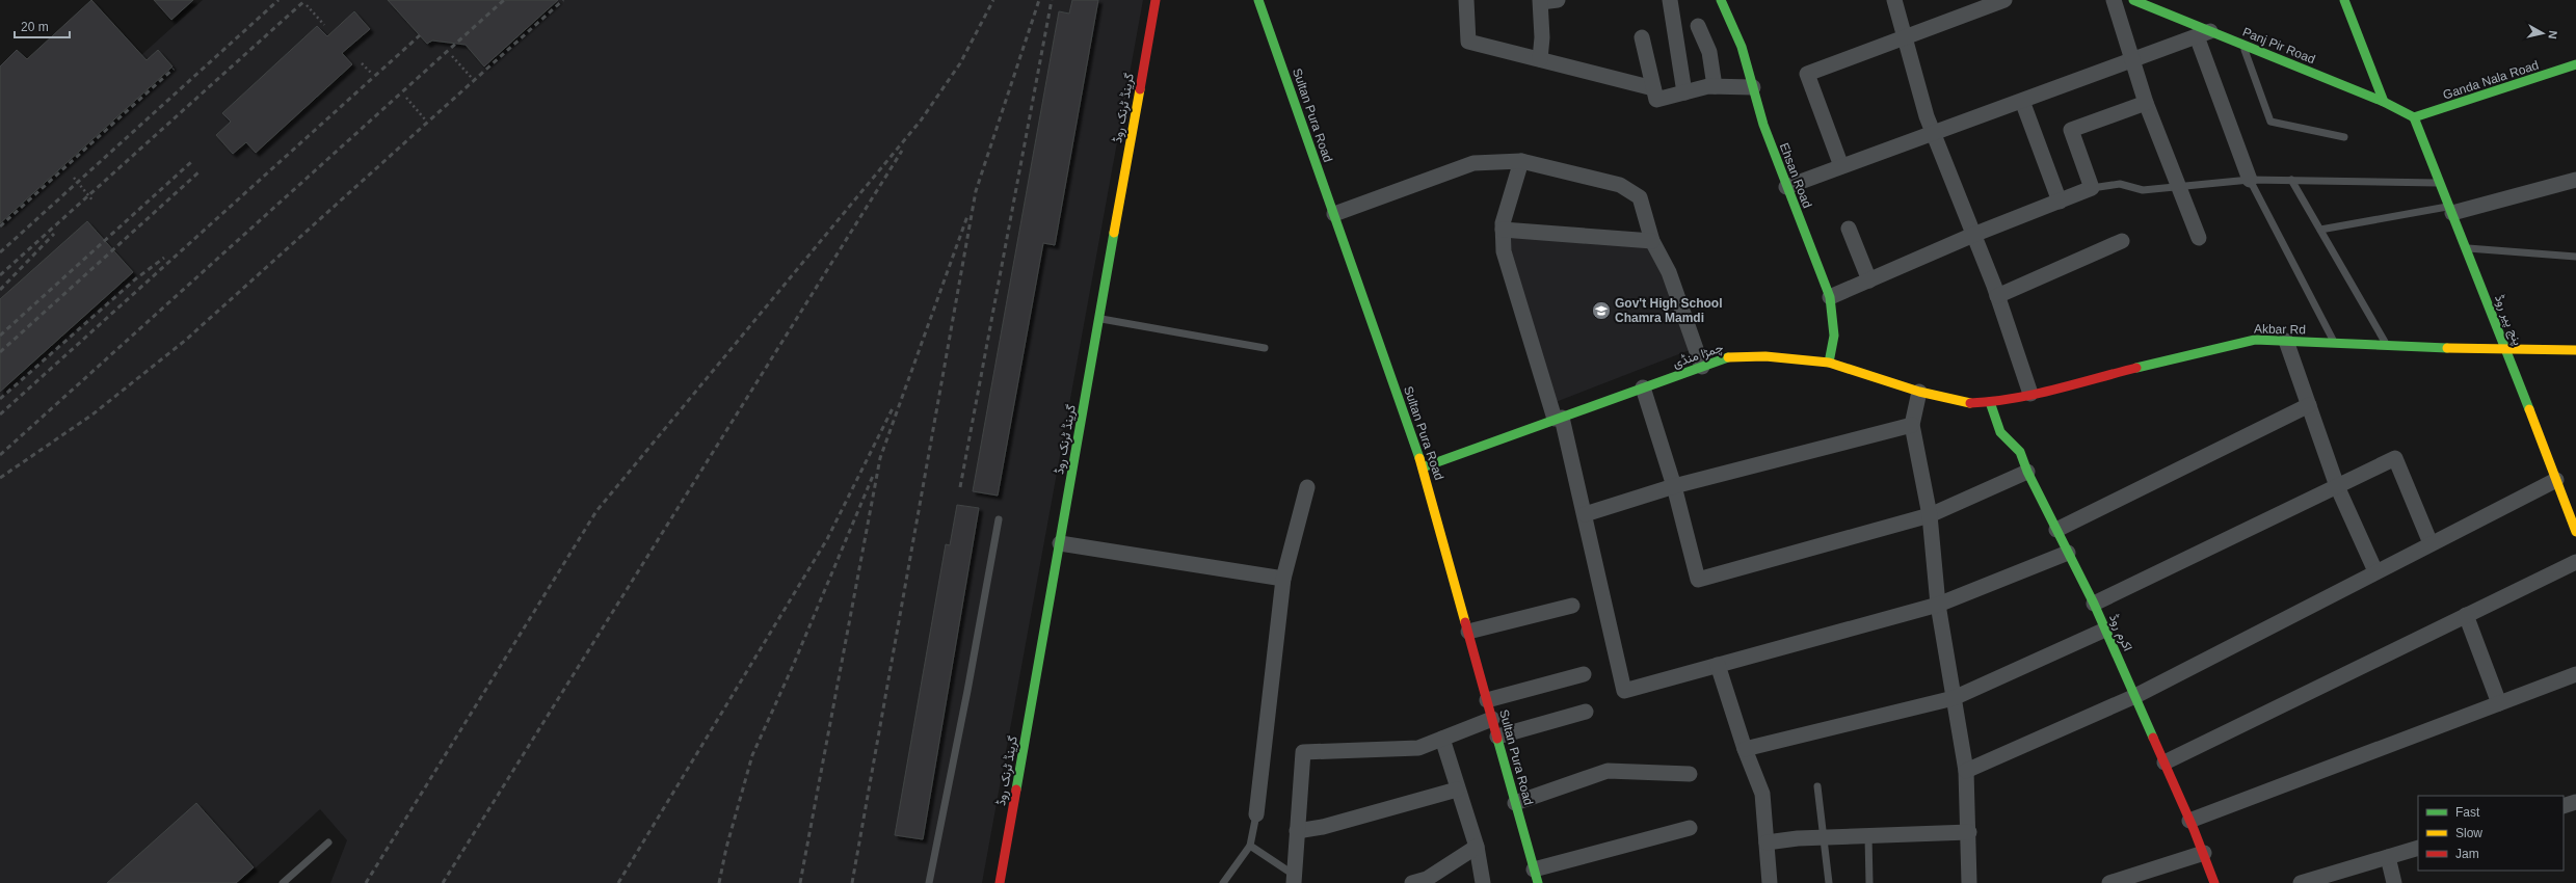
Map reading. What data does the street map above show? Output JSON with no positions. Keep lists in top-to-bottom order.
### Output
{
  "streets": {
    "main road": [
      "Panj Pir Road",
      "Ganda Nala Road",
      "گرینڈ ٹرنک روڈ",
      "Sultan Pura Road",
      "Ehsan Road",
      "پنج پیر روڈ",
      "Akbar Rd",
      "چمڑا منڈی",
      "اکرم روڈ"
    ]
  },
  "crossings": [
    ["Panj Pir Road", "Ganda Nala Road"],
    ["Panj Pir Road", "پنج پیر روڈ"],
    ["Ganda Nala Road", "پنج پیر روڈ"],
    ["Sultan Pura Road", "چمڑا منڈی"],
    ["Ehsan Road", "چمڑا منڈی"],
    ["پنج پیر روڈ", "Akbar Rd"],
    ["Akbar Rd", "چمڑا منڈی"],
    ["Akbar Rd", "اکرم روڈ"],
    ["چمڑا منڈی", "اکرم روڈ"]
  ],
  "places": {
    "school or university": ["Gov't High School Chamra Mamdi"]
  },
  "legend": ["Fast", "Slow", "Jam"],
  "scale_bar": "20 m",
  "north": "right"
}
